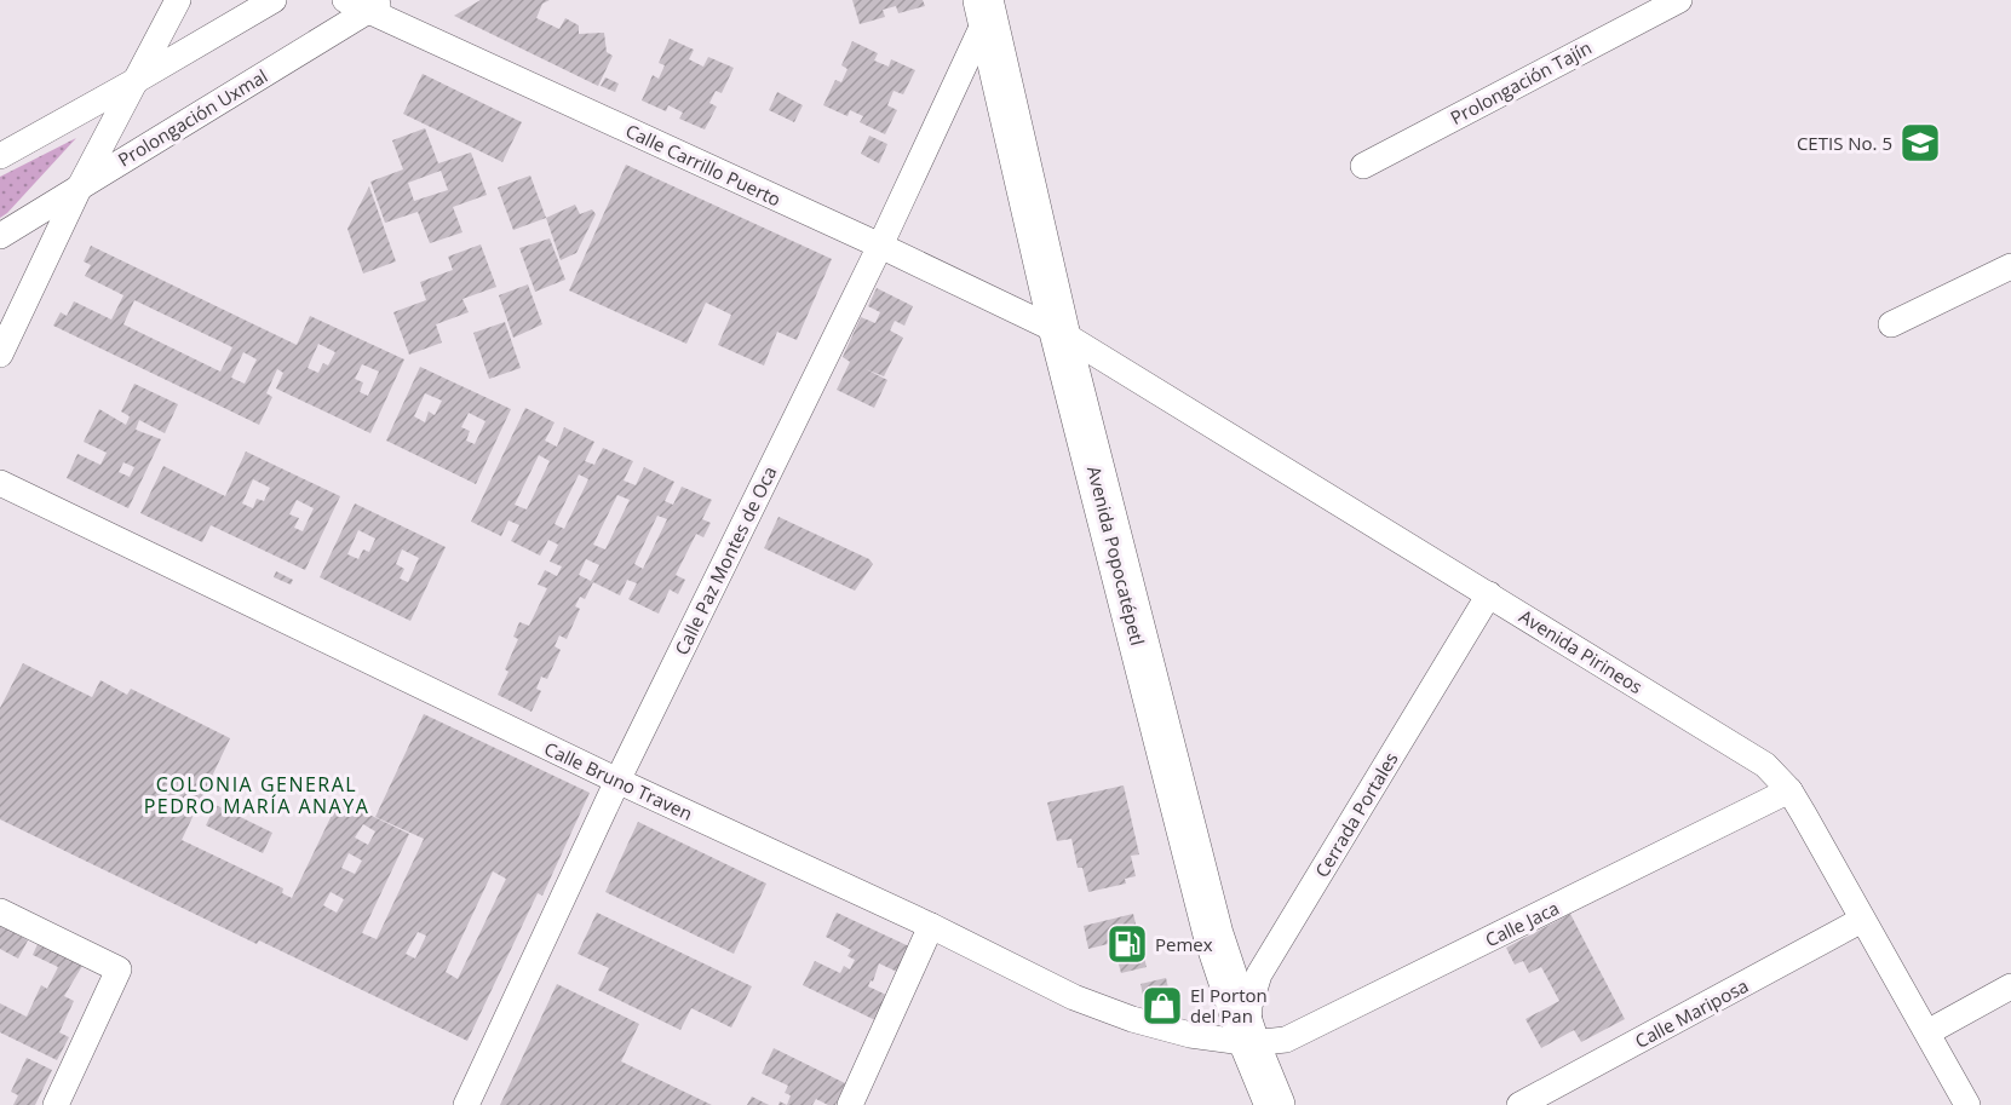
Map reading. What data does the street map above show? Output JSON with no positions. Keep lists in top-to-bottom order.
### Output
{
  "streets": {
    "main road": ["Avenida Popocatépetl"],
    "street": [
      "Prolongación Tajín",
      "Prolongación Uxmal",
      "Calle Carrillo Puerto",
      "Calle Paz Montes de Oca",
      "Avenida Pirineos",
      "Calle Bruno Traven",
      "Cerrada Portales",
      "Calle Jaca",
      "Calle Mariposa"
    ]
  },
  "crossings": [
    ["Prolongación Uxmal", "Calle Carrillo Puerto"],
    ["Calle Carrillo Puerto", "Avenida Popocatépetl"],
    ["Calle Carrillo Puerto", "Calle Paz Montes de Oca"],
    ["Calle Carrillo Puerto", "Avenida Pirineos"],
    ["Avenida Popocatépetl", "Calle Paz Montes de Oca"],
    ["Avenida Popocatépetl", "Avenida Pirineos"],
    ["Avenida Popocatépetl", "Calle Bruno Traven"],
    ["Avenida Popocatépetl", "Cerrada Portales"],
    ["Avenida Popocatépetl", "Calle Jaca"],
    ["Calle Paz Montes de Oca", "Calle Bruno Traven"],
    ["Avenida Pirineos", "Cerrada Portales"],
    ["Avenida Pirineos", "Calle Jaca"],
    ["Avenida Pirineos", "Calle Mariposa"],
    ["Calle Bruno Traven", "Cerrada Portales"],
    ["Calle Bruno Traven", "Calle Jaca"],
    ["Cerrada Portales", "Calle Jaca"]
  ],
  "districts": ["COLONIA GENERAL PEDRO MARÍA ANAYA"],
  "places": {
    "school or university": ["CETIS No. 5"],
    "fuel station": ["Pemex"],
    "shop": ["El Porton del Pan"]
  }
}
